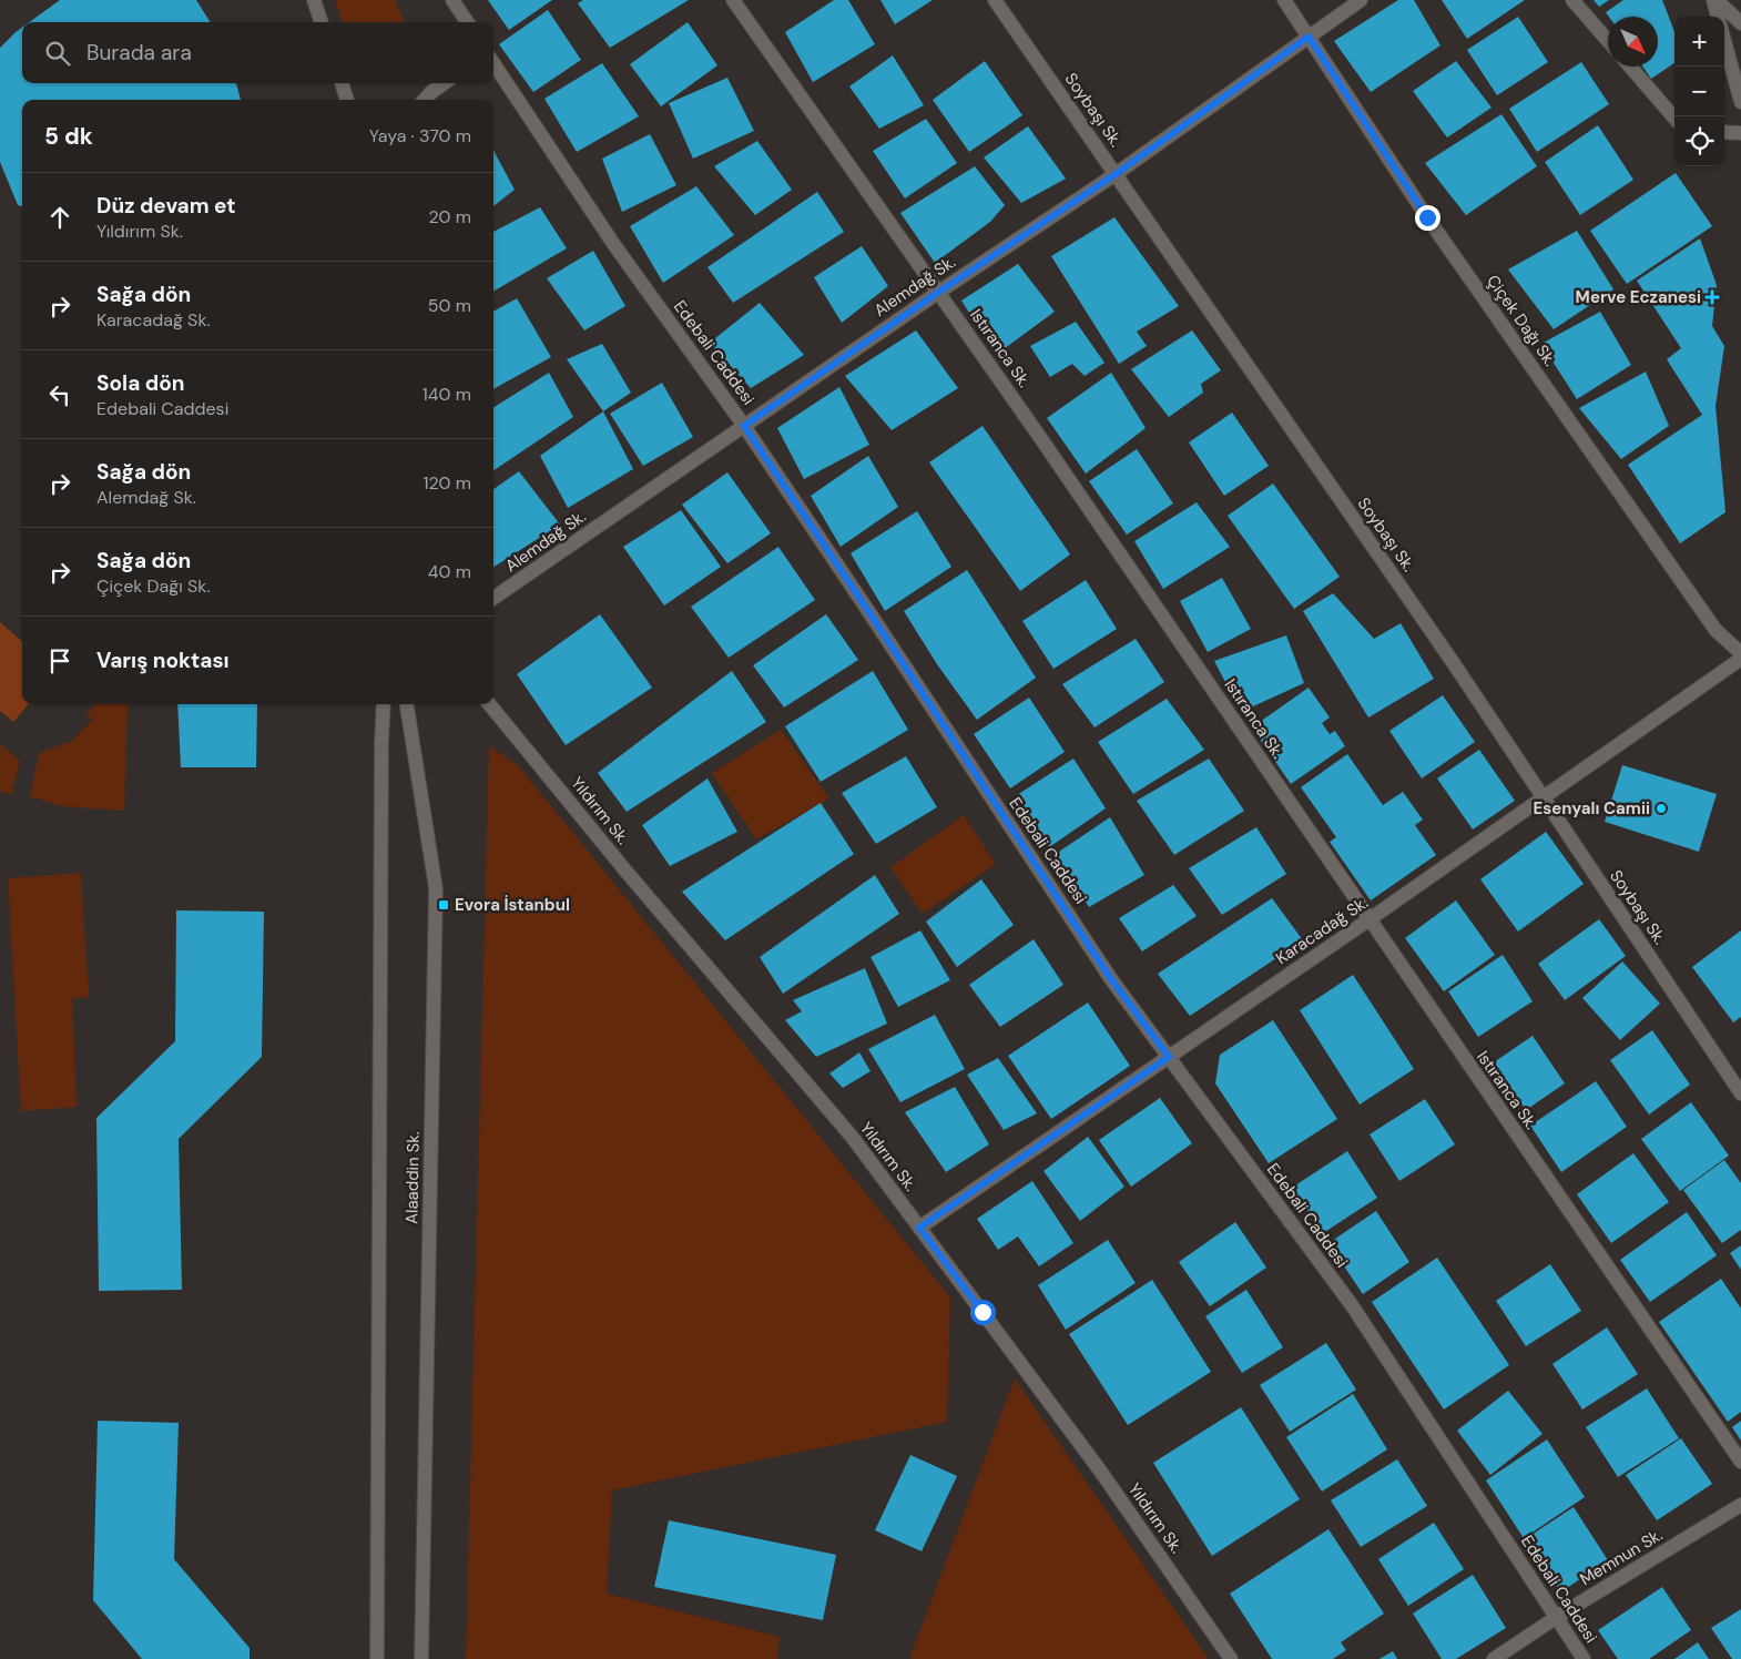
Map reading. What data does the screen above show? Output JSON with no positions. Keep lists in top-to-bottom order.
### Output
{
  "streets": {
    "street": [
      "Soybaşı Sk.",
      "Alemdağ Sk.",
      "Çiçek Dağı Sk.",
      "Istıranca Sk.",
      "Edebali Caddesi",
      "Yıldırım Sk.",
      "Karacadağ Sk.",
      "Alaaddin Sk.",
      "Memnun Sk."
    ]
  },
  "crossings": [
    ["Soybaşı Sk.", "Alemdağ Sk."],
    ["Soybaşı Sk.", "Karacadağ Sk."],
    ["Alemdağ Sk.", "Çiçek Dağı Sk."],
    ["Alemdağ Sk.", "Istıranca Sk."],
    ["Alemdağ Sk.", "Edebali Caddesi"],
    ["Istıranca Sk.", "Karacadağ Sk."],
    ["Edebali Caddesi", "Karacadağ Sk."],
    ["Edebali Caddesi", "Memnun Sk."],
    ["Yıldırım Sk.", "Karacadağ Sk."]
  ],
  "places": {
    "health": ["Merve Eczanesi"],
    "other": ["Esenyalı Camii"],
    "transit": ["Evora İstanbul"]
  },
  "north": "bottom right",
  "page": {
    "map_buttons": ["+", "−"],
    "search": "Burada ara",
    "heading": ["5 dk", "Yaya · 370 m"],
    "list": [
      ["Düz devam et", "Yıldırım Sk.", "20 m"],
      ["Sağa dön", "Karacadağ Sk.", "50 m"],
      ["Sola dön", "Edebali Caddesi", "140 m"],
      ["Sağa dön", "Alemdağ Sk.", "120 m"],
      ["Sağa dön", "Çiçek Dağı Sk.", "40 m"],
      "Varış noktası"
    ]
  }
}
